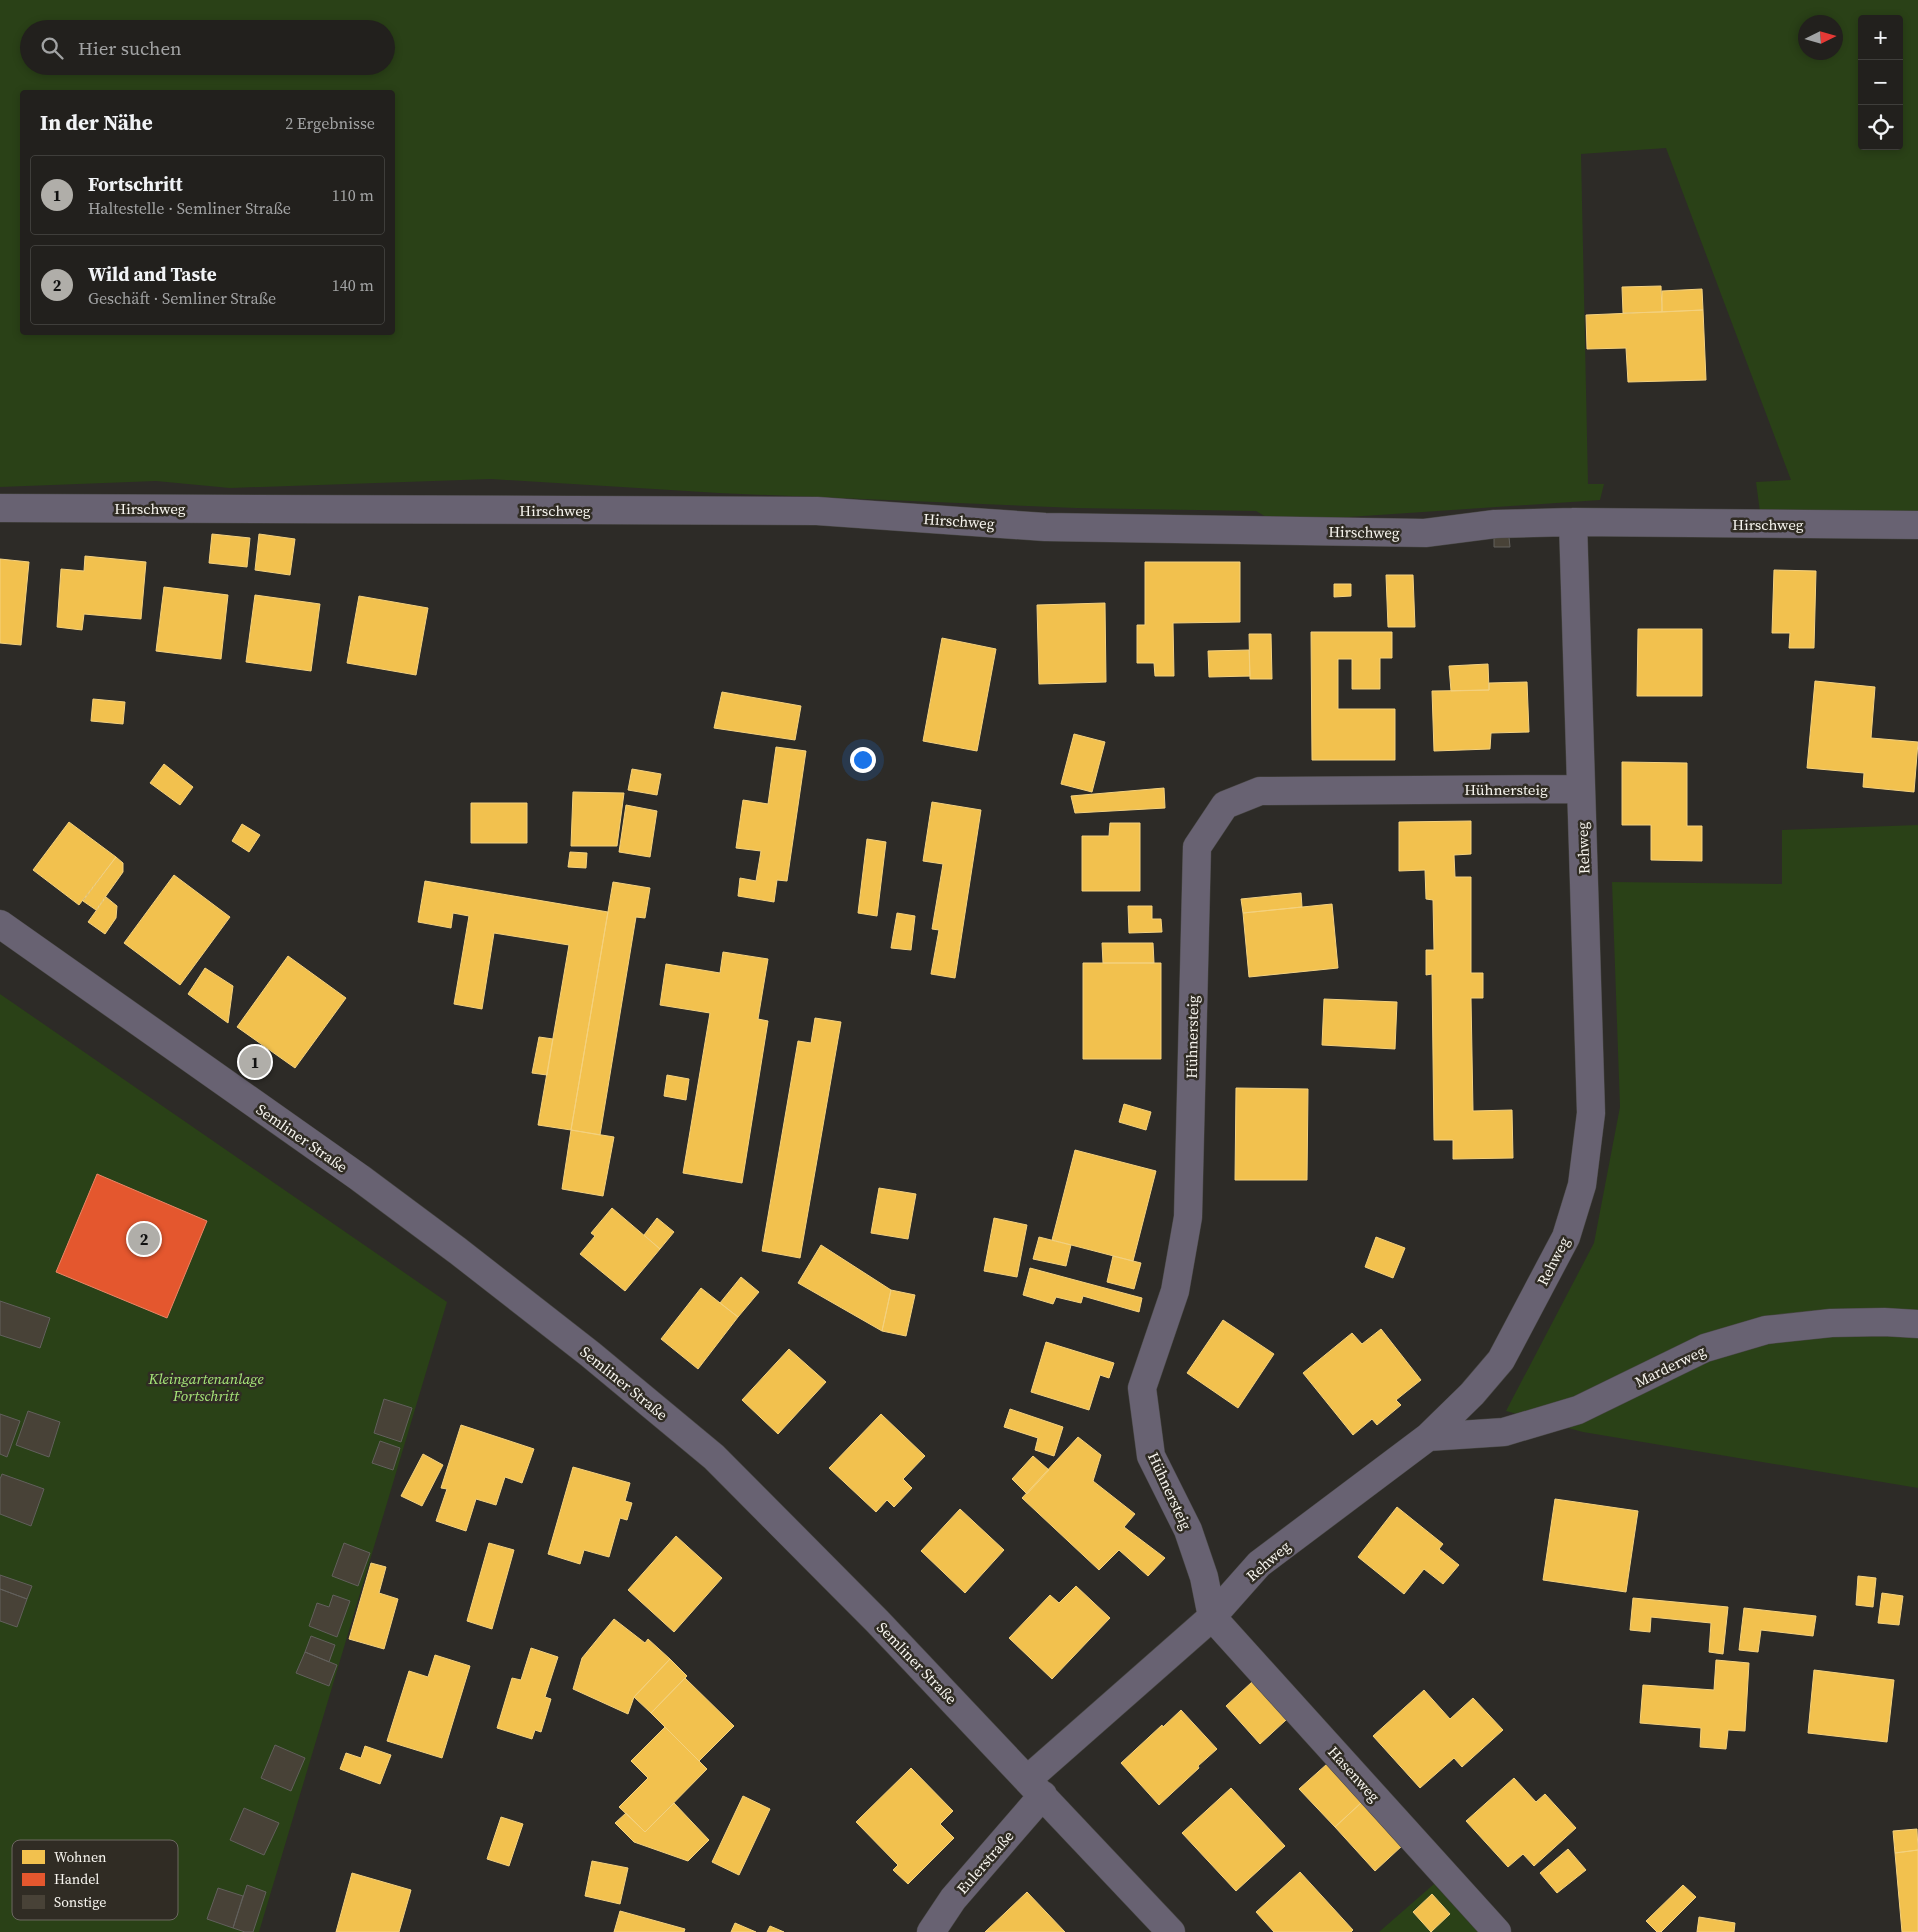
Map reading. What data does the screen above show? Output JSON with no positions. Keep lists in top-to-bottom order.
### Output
{
  "streets": {
    "street": [
      "Hirschweg",
      "Hühnersteig",
      "Rehweg",
      "Semliner Straße",
      "Marderweg",
      "Hasenweg",
      "Eulerstraße"
    ]
  },
  "crossings": [
    ["Hirschweg", "Rehweg"],
    ["Hühnersteig", "Rehweg"],
    ["Hühnersteig", "Hasenweg"],
    ["Rehweg", "Semliner Straße"],
    ["Rehweg", "Marderweg"],
    ["Rehweg", "Hasenweg"],
    ["Rehweg", "Eulerstraße"],
    ["Semliner Straße", "Eulerstraße"]
  ],
  "parks": ["Kleingartenanlage Fortschritt"],
  "legend": ["Wohnen", "Handel", "Sonstige"],
  "north": "right",
  "page": {
    "map_buttons": ["+", "−"],
    "search": "Hier suchen",
    "heading": ["In der Nähe", "2 Ergebnisse"],
    "list": [
      {
        "mark": "1",
        "name": "Fortschritt",
        "note": "Haltestelle · Semliner Straße",
        "value": "110 m"
      },
      {
        "mark": "2",
        "name": "Wild and Taste",
        "note": "Geschäft · Semliner Straße",
        "value": "140 m"
      }
    ],
    "pins": ["1", "2"]
  }
}
